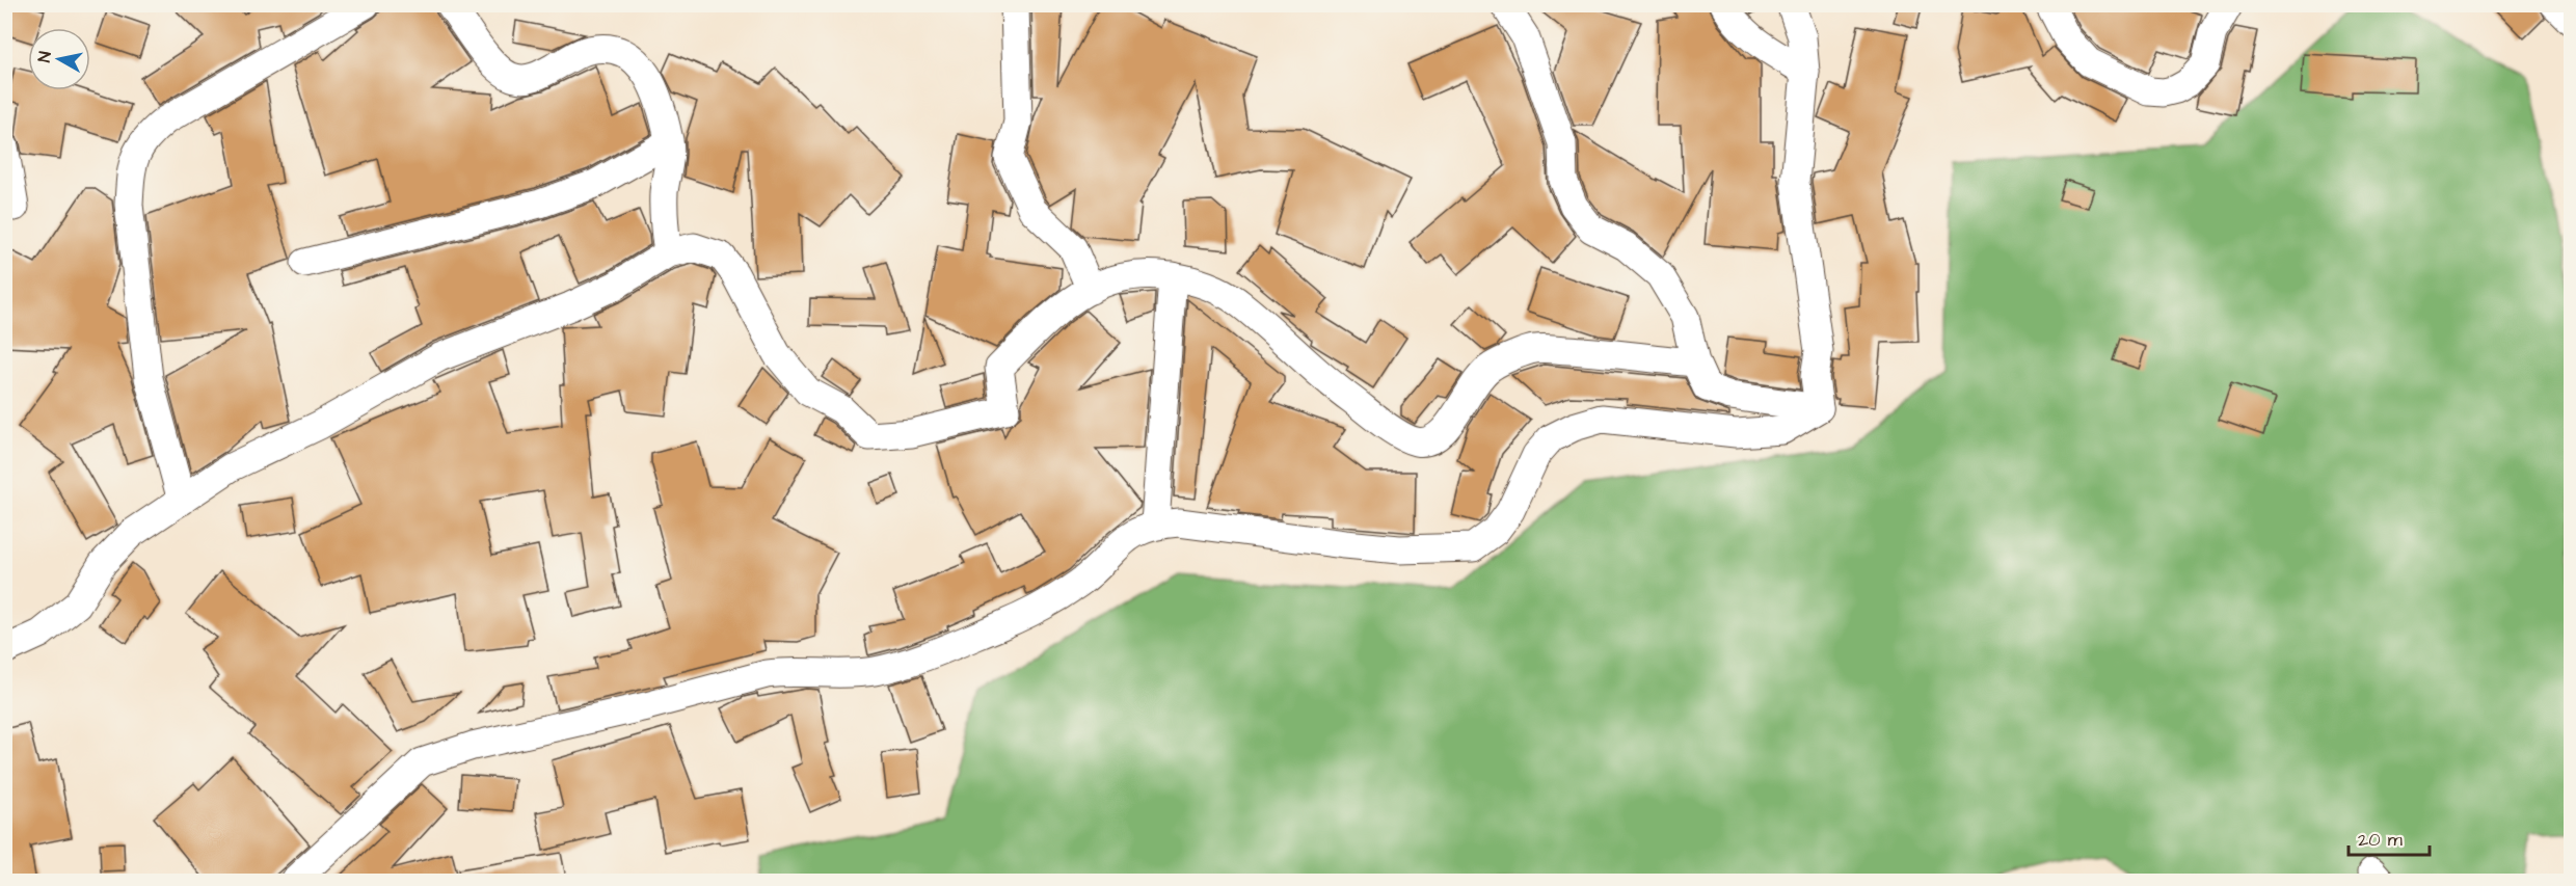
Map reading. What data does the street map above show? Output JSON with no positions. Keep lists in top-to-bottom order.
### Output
{
  "scale_bar": "20 m",
  "north": "left"
}
